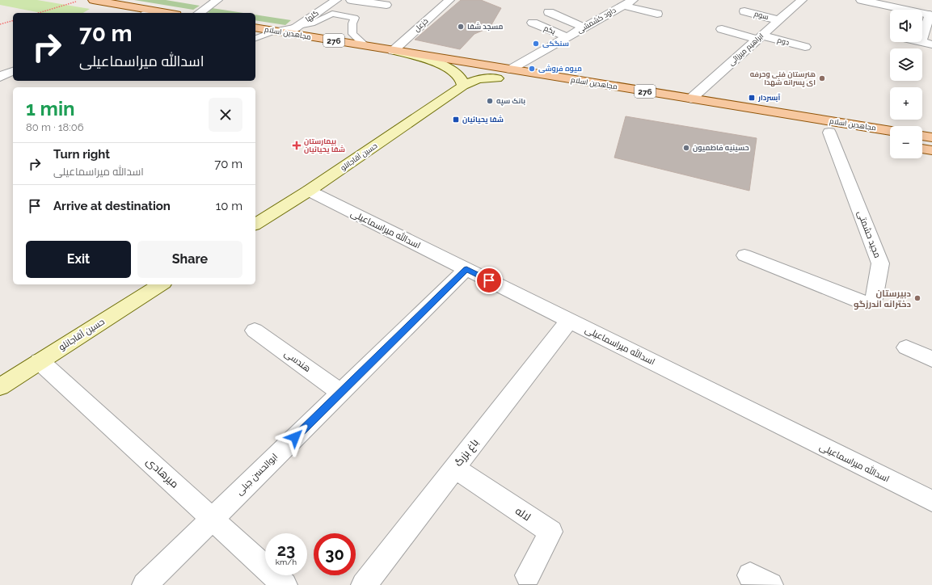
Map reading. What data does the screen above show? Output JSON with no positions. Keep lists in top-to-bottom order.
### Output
{
  "streets": {
    "main road": ["مجاهدین اسلام", "276", "حسین آقاجانلو"],
    "street": [
      "سوم",
      "گلها",
      "داود کشمشی",
      "خزعل",
      "یکم",
      "دوم",
      "ابراهیم میرزائی",
      "اسدالله میراسماعیلی",
      "مجید حشمتی",
      "هندسی",
      "باغ بزرگ",
      "میرهادی",
      "ابوالحسن جبلی",
      "لاله"
    ]
  },
  "crossings": [
    ["سوم", "ابراهیم میرزائی"],
    ["گلها", "مجاهدین اسلام"],
    ["داود کشمشی", "یکم"],
    ["داود کشمشی", "مجاهدین اسلام"],
    ["خزعل", "مجاهدین اسلام"],
    ["مجاهدین اسلام", "ابراهیم میرزائی"],
    ["مجاهدین اسلام", "حسین آقاجانلو"],
    ["مجاهدین اسلام", "مجید حشمتی"],
    ["دوم", "ابراهیم میرزائی"],
    ["حسین آقاجانلو", "اسدالله میراسماعیلی"],
    ["حسین آقاجانلو", "میرهادی"],
    ["اسدالله میراسماعیلی", "باغ بزرگ"],
    ["اسدالله میراسماعیلی", "ابوالحسن جبلی"],
    ["هندسی", "ابوالحسن جبلی"],
    ["باغ بزرگ", "لاله"],
    ["میرهادی", "ابوالحسن جبلی"]
  ],
  "places": {
    "other": [
      "مسجد شفا",
      "سنگکی",
      "میوه فروشی",
      "هنرستان فنی وحرفه ای پسرانه شهدا",
      "بانک سپه",
      "حسینیه فاطمیون",
      "دبیرستان دخترانه اندرزگو"
    ],
    "transit": ["آبسردار", "شفا یحیائیان"],
    "health": ["بیمارستان شفا یحیائیان"]
  },
  "page": {
    "map_buttons": ["+", "−"],
    "turn": ["70 m", "اسدالله میراسماعیلی"],
    "heading": ["1 min", "80 m · 18:06"],
    "list": [
      {
        "name": "Turn right",
        "note": "اسدالله میراسماعیلی",
        "value": "70 m"
      },
      {
        "name": "Arrive at destination",
        "value": "10 m"
      }
    ],
    "buttons": ["Exit", "Share"],
    "speed": "23 km/h",
    "limit": "30"
  }
}
